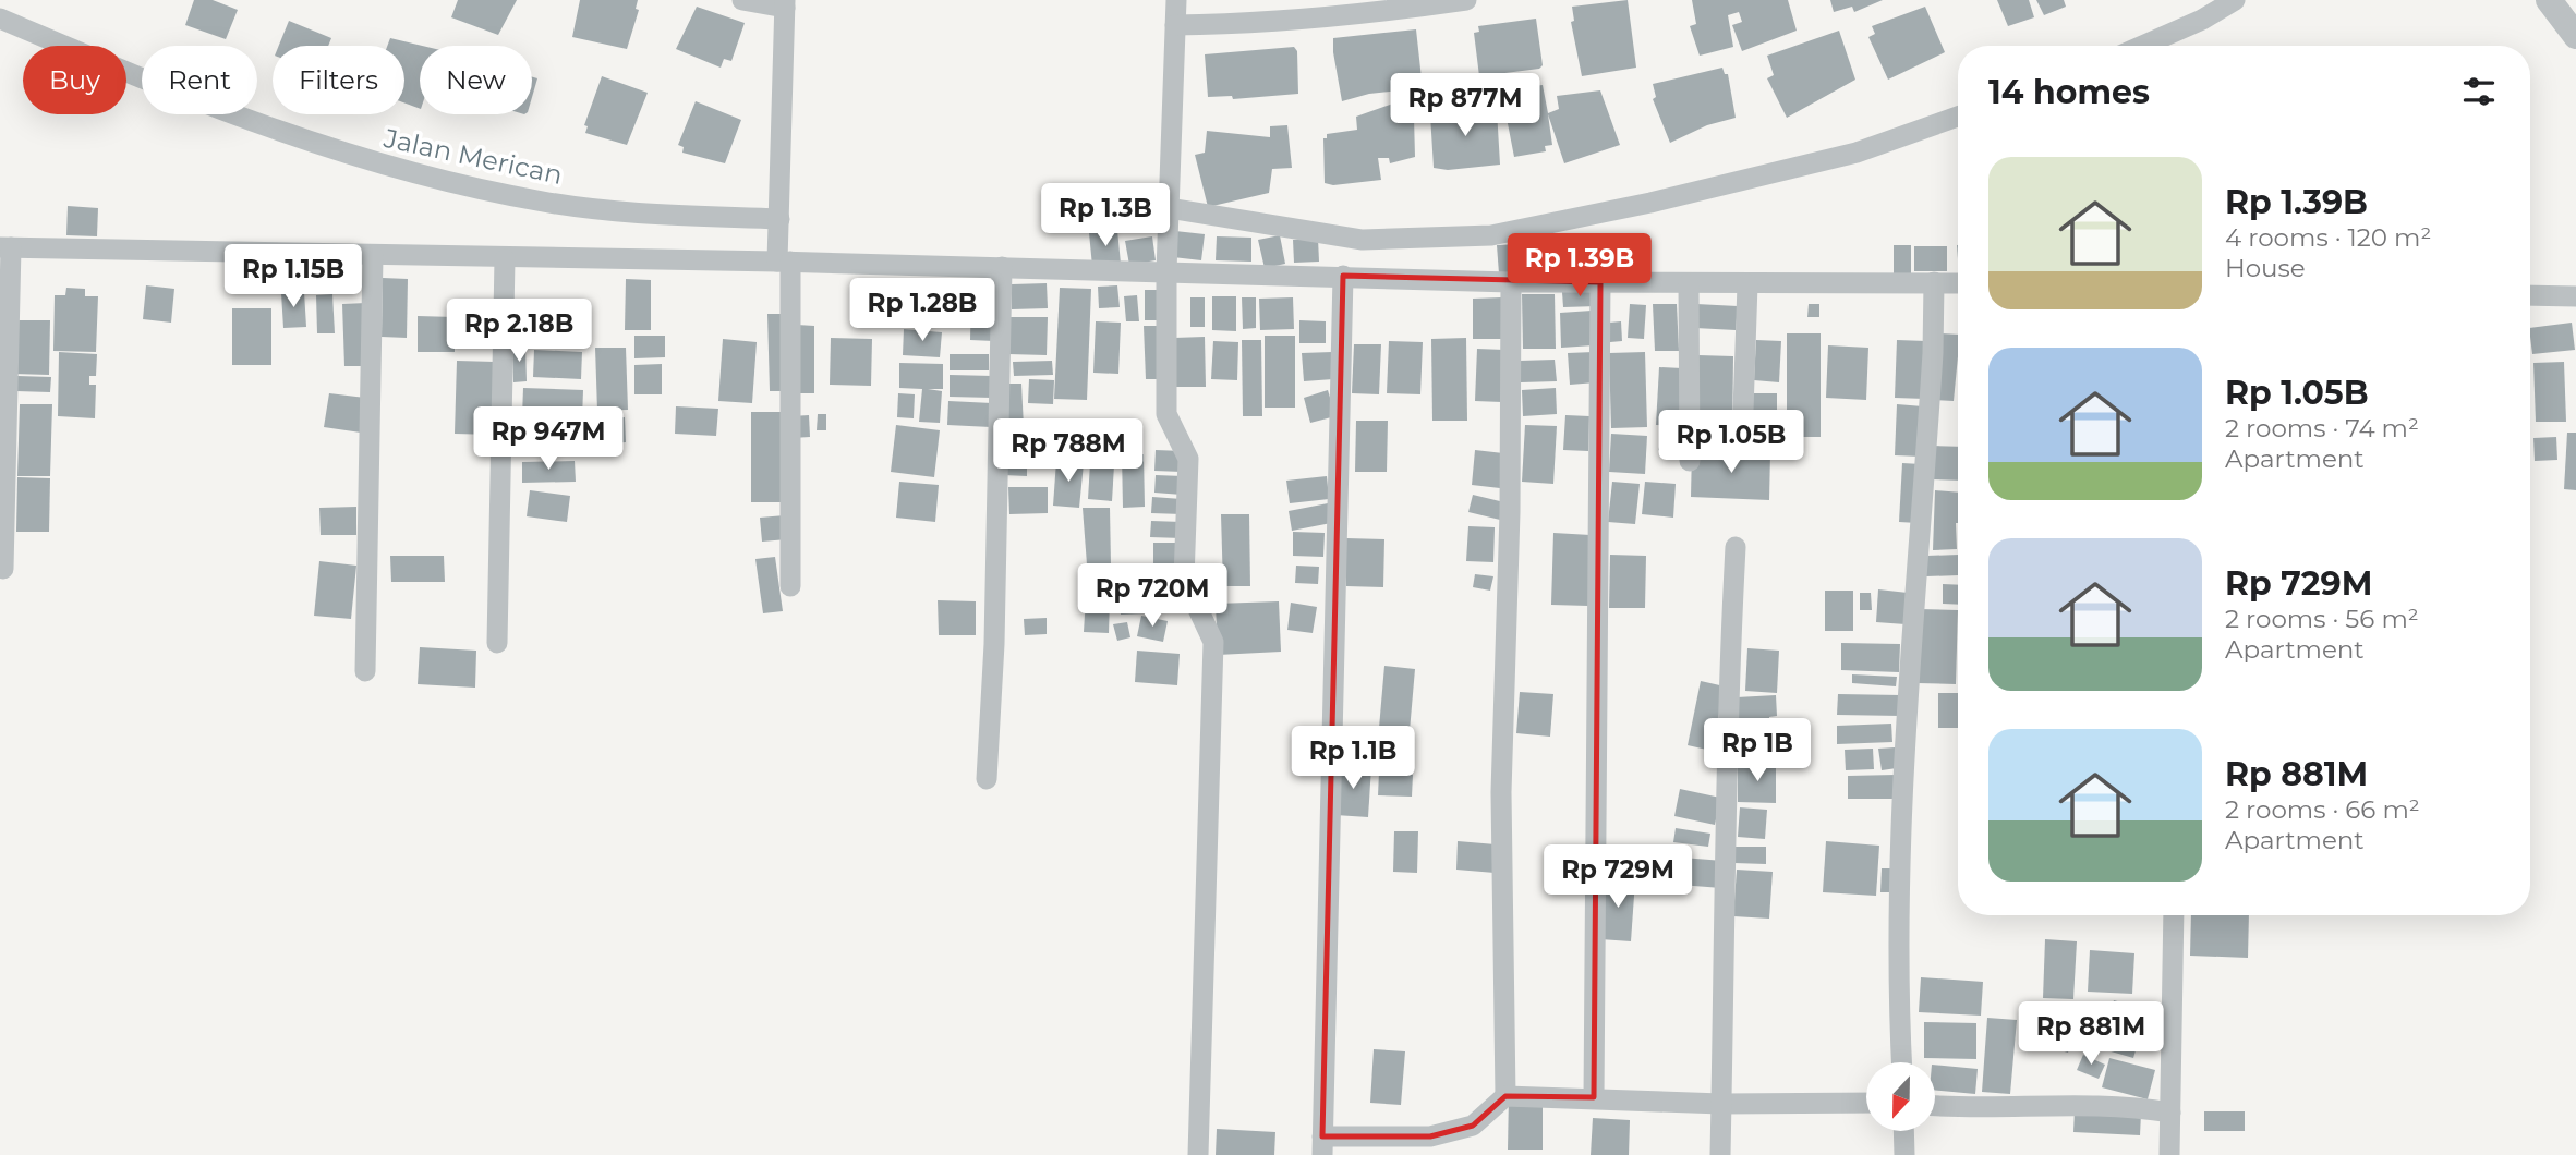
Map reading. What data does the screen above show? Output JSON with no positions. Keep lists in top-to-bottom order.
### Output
{
  "streets": {
    "street": ["Jalan Merican"]
  },
  "north": "bottom",
  "page": {
    "chip": [
      "Buy",
      "Rent",
      "Filters",
      "New"
    ],
    "heading": "14 homes",
    "price": [
      "Rp 877M",
      "Rp 1.3B",
      "Rp 1.39B",
      "Rp 1.15B",
      "Rp 1.28B",
      "Rp 2.18B",
      "Rp 947M",
      "Rp 1.05B",
      "Rp 788M",
      "Rp 720M",
      "Rp 1B",
      "Rp 1.1B",
      "Rp 729M",
      "Rp 881M"
    ],
    "list": [
      {
        "name": "Rp 1.39B",
        "note": "4 rooms · 120 m² · House"
      },
      {
        "name": "Rp 1.05B",
        "note": "2 rooms · 74 m² · Apartment"
      },
      {
        "name": "Rp 729M",
        "note": "2 rooms · 56 m² · Apartment"
      },
      {
        "name": "Rp 881M",
        "note": "2 rooms · 66 m² · Apartment"
      }
    ]
  }
}
